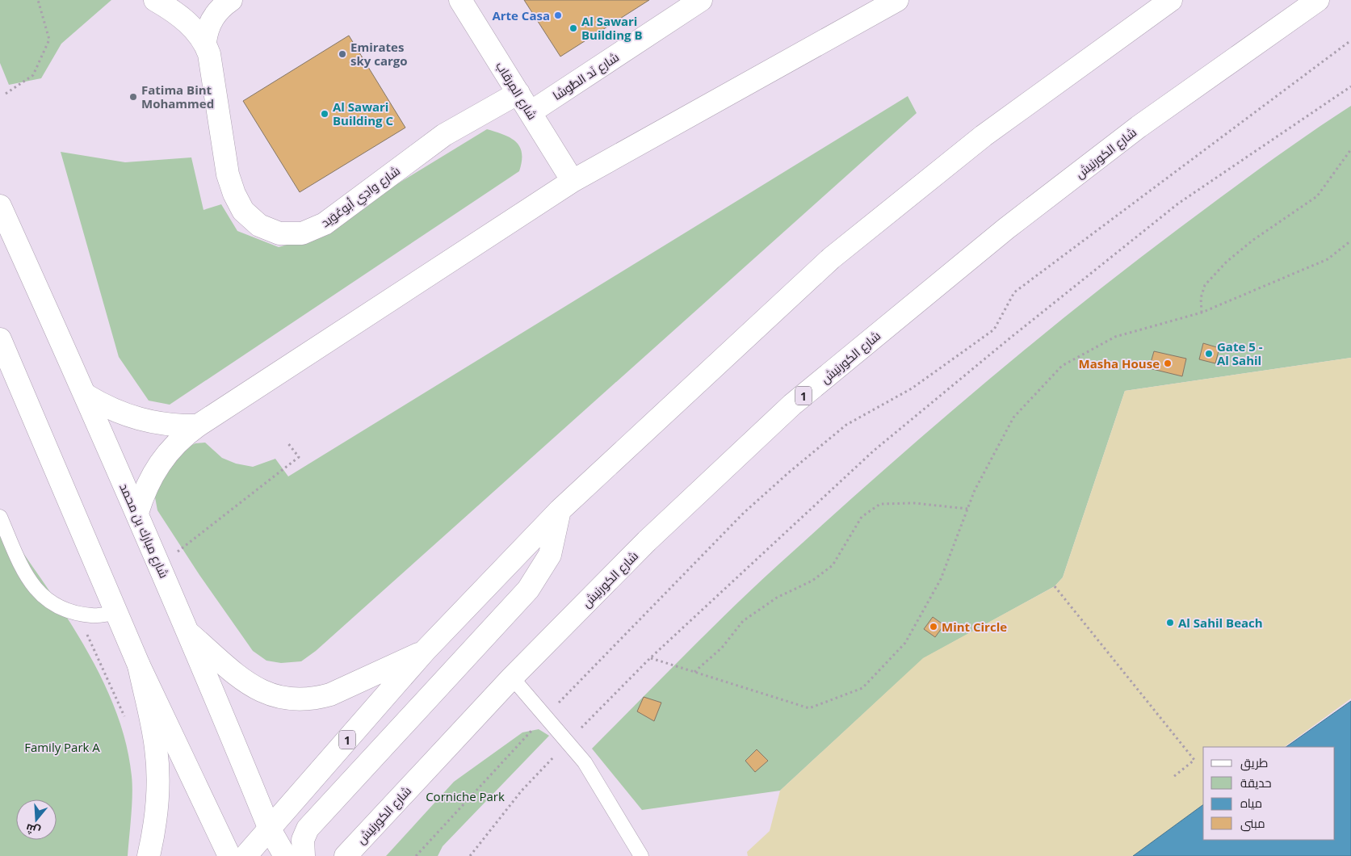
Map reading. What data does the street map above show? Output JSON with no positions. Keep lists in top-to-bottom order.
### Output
{
  "streets": {
    "main road": [
      "شارع نَد الطُّوشا",
      "شارع المِرقاب",
      "شارع الكورنيش",
      "شارع وادِي أبوعُوَيد",
      "1",
      "شارع مبارك بن محمد"
    ]
  },
  "crossings": [
    ["شارع نَد الطُّوشا", "شارع المِرقاب"],
    ["شارع المِرقاب", "شارع وادِي أبوعُوَيد"],
    ["1", "شارع مبارك بن محمد"]
  ],
  "parks": ["Family Park A", "Corniche Park"],
  "places": [
    "Arte Casa",
    "Al Sawari Building B",
    "Emirates sky cargo",
    "Fatima Bint Mohammed",
    "Al Sawari Building C",
    "Gate 5 - Al Sahil",
    "Masha House",
    "Al Sahil Beach",
    "Mint Circle"
  ],
  "legend": [
    "طريق",
    "حديقة",
    "مياه",
    "مبنى"
  ],
  "north": "bottom"
}
